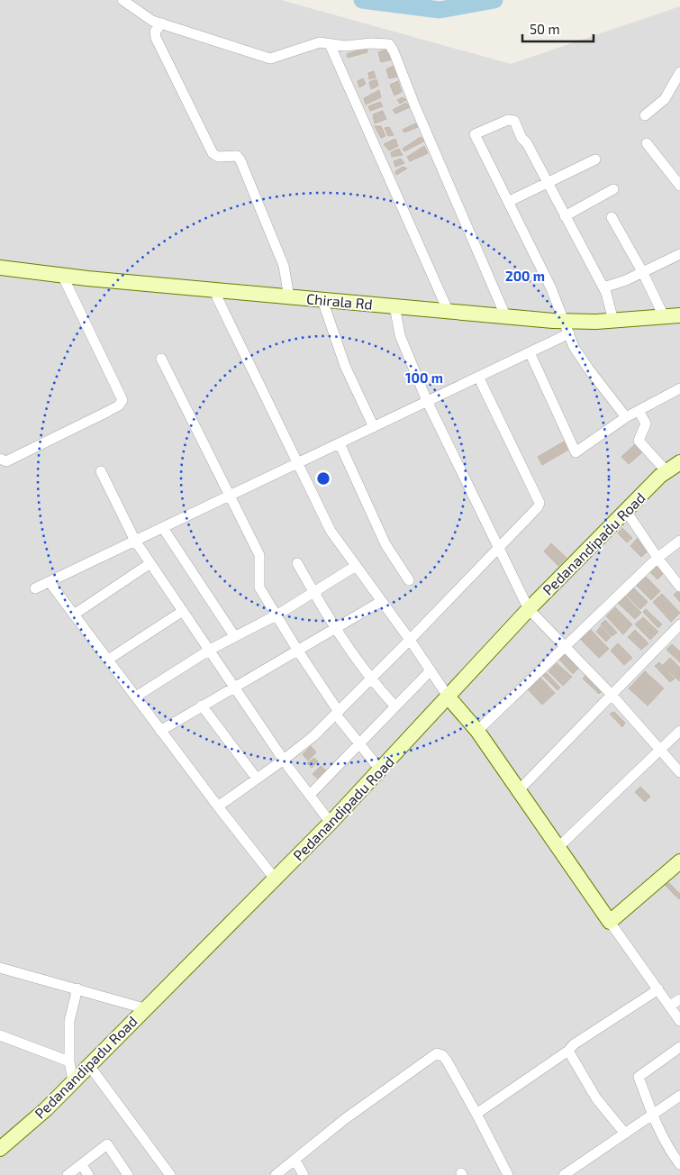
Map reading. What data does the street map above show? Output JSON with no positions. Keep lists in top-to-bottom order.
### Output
{
  "streets": {
    "main road": ["Chirala Rd", "Pedanandipadu Road"]
  },
  "scale_bar": "50 m",
  "rings": ["200 m", "100 m"]
}
